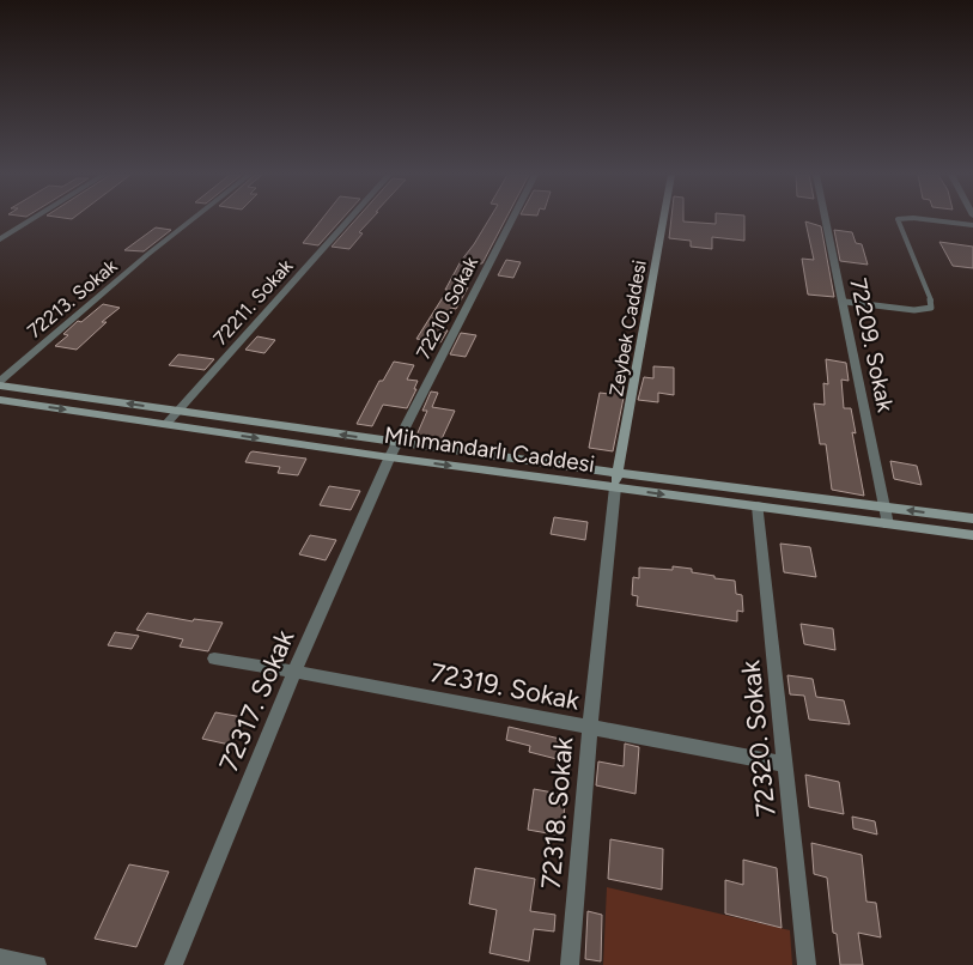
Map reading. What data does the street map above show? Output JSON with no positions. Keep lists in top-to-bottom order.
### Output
{
  "streets": {
    "street": [
      "72213. Sokak",
      "72211. Sokak",
      "72210. Sokak",
      "Zeybek Caddesi",
      "72209. Sokak",
      "Mihmandarlı Caddesi",
      "72319. Sokak",
      "72317. Sokak",
      "72320. Sokak",
      "72318. Sokak"
    ]
  },
  "crossings": [
    ["72211. Sokak", "Mihmandarlı Caddesi"],
    ["72210. Sokak", "Mihmandarlı Caddesi"],
    ["72210. Sokak", "72317. Sokak"],
    ["Zeybek Caddesi", "Mihmandarlı Caddesi"],
    ["Zeybek Caddesi", "72318. Sokak"],
    ["72209. Sokak", "Mihmandarlı Caddesi"],
    ["Mihmandarlı Caddesi", "72317. Sokak"],
    ["Mihmandarlı Caddesi", "72320. Sokak"],
    ["Mihmandarlı Caddesi", "72318. Sokak"],
    ["72319. Sokak", "72317. Sokak"],
    ["72319. Sokak", "72320. Sokak"],
    ["72319. Sokak", "72318. Sokak"]
  ]
}
